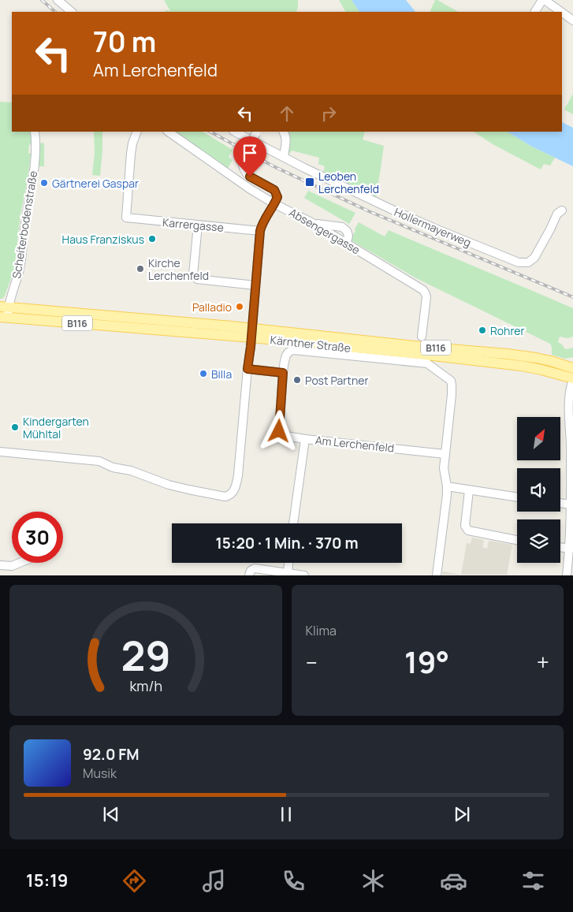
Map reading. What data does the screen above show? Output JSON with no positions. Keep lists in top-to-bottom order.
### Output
{
  "streets": {
    "main road": ["B116", "Kärntner Straße"],
    "street": [
      "Scheiterbodenstraße",
      "Karrergasse",
      "Hollermayerweg",
      "Absengergasse",
      "Am Lerchenfeld"
    ]
  },
  "crossings": [
    ["Scheiterbodenstraße", "Kärntner Straße"]
  ],
  "places": {
    "transit": ["Leoben Lerchenfeld"],
    "other": [
      "Gärtnerei Gaspar",
      "Haus Franziskus",
      "Kirche Lerchenfeld",
      "Palladio",
      "Rohrer",
      "Billa",
      "Post Partner",
      "Kindergarten Mühltal"
    ]
  },
  "north": "top right",
  "page": {
    "turn": ["70 m", "Am Lerchenfeld"],
    "limit": "30",
    "trip": "15:20 · 1 Min. · 370 m",
    "tile": "Klima",
    "heat": ["−", "19°", "+"],
    "song": ["92.0 FM", "Musik"],
    "tabs": "15:19",
    "gauge": ["29", "km/h"]
  }
}
